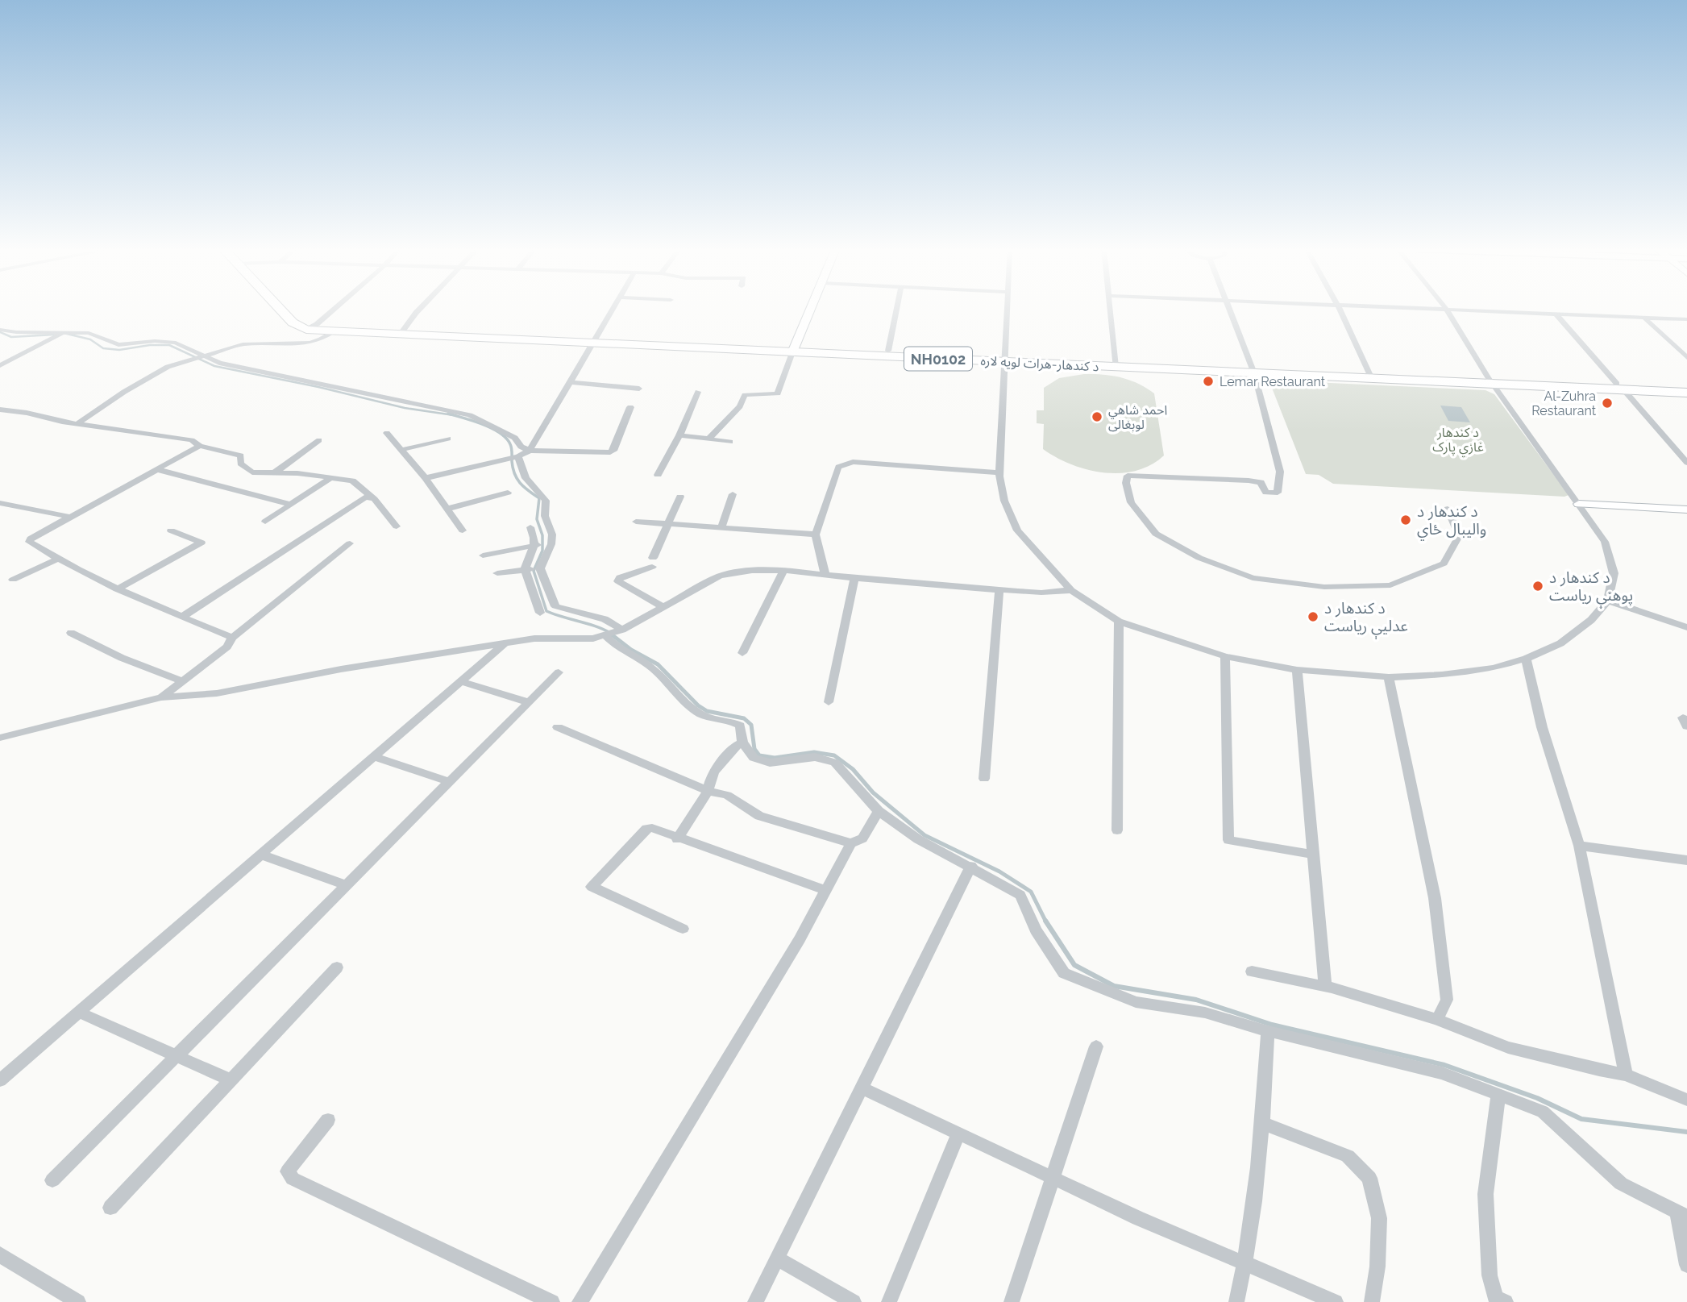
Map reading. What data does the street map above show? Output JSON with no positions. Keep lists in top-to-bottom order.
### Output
{
  "streets": {
    "highway": ["NH0102", "د کندهار-هرات لويه لاره"]
  },
  "parks": ["د کندهار غازي پارک"],
  "places": [
    "Lemar Restaurant",
    "Al-Zuhra Restaurant",
    "احمد شاهي لوبغالی",
    "د کندهار د واليبال ځاي",
    "د کندهار د پوهنې رياست",
    "د کندهار د عدلیې رياست"
  ]
}
